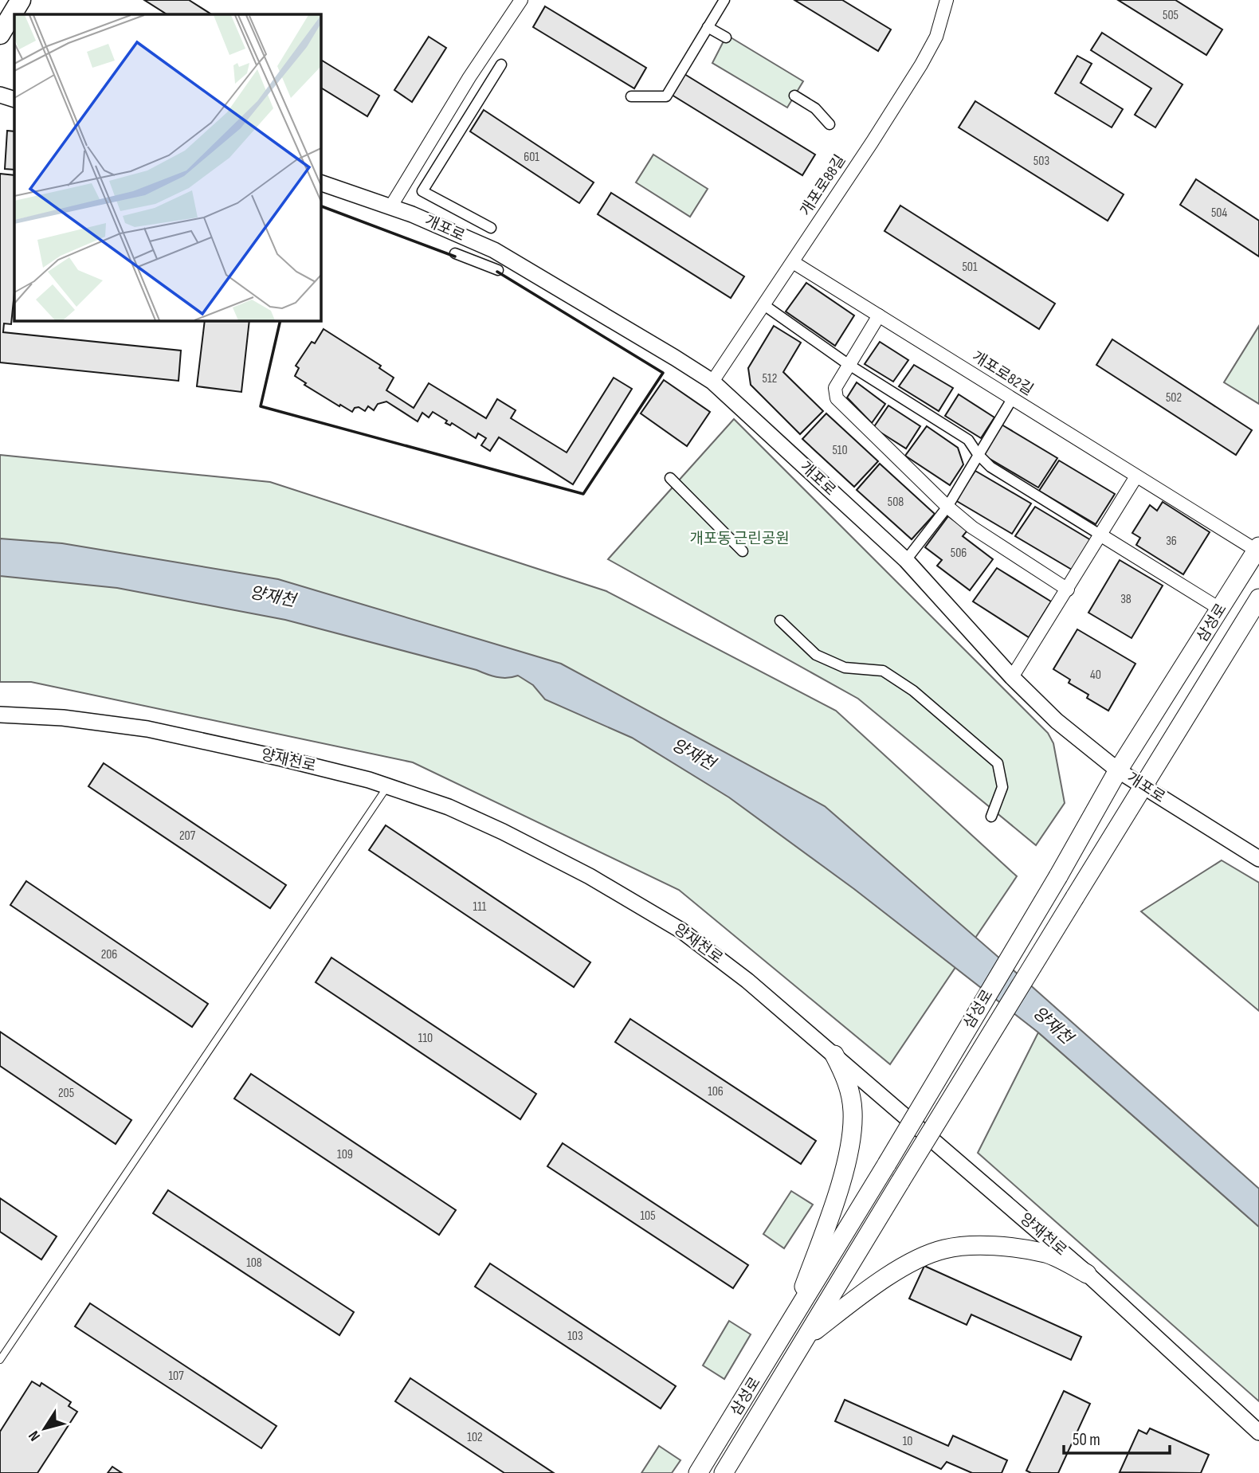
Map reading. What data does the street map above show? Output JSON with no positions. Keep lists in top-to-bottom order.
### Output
{
  "streets": {
    "main road": ["삼성로"],
    "street": [
      "개포로88길",
      "개포로",
      "개포로82길",
      "양재천로"
    ]
  },
  "crossings": [
    ["개포로88길", "개포로"],
    ["개포로88길", "개포로82길"],
    ["개포로", "삼성로"],
    ["개포로82길", "삼성로"]
  ],
  "water": ["양재천"],
  "parks": ["개포동 근린공원"],
  "house_numbers": [
    "505",
    "601",
    "503",
    "504",
    "501",
    "512",
    "502",
    "510",
    "508",
    "36",
    "506",
    "38",
    "40",
    "207",
    "111",
    "206",
    "110",
    "106",
    "205",
    "109",
    "105",
    "108",
    "103",
    "107",
    "102",
    "10"
  ],
  "scale_bar": "50 m",
  "north": "bottom left"
}
